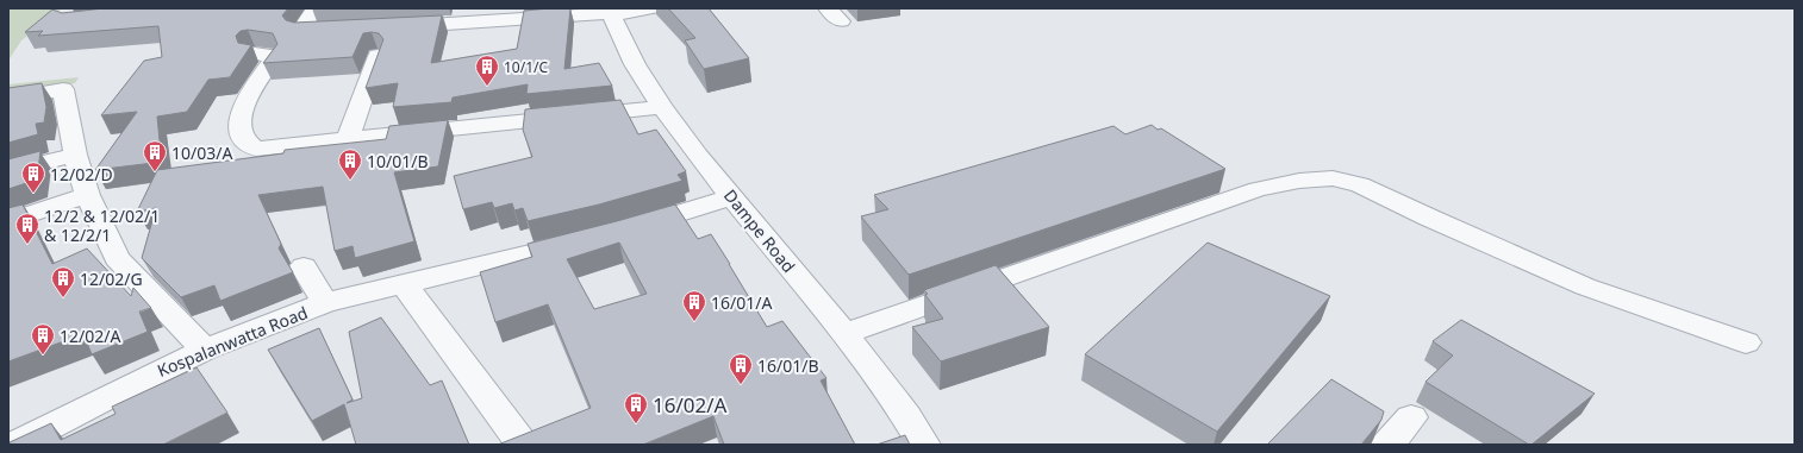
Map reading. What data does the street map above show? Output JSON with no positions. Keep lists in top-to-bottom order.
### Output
{
  "streets": {
    "street": ["Dampe Road", "Kospalanwatta Road"]
  },
  "crossings": [
    ["Dampe Road", "Kospalanwatta Road"]
  ],
  "places": {
    "building": [
      "10/1/C",
      "10/03/A",
      "10/01/B",
      "12/02/D",
      "12/2 & 12/02/1 & 12/2/1",
      "12/02/G",
      "16/01/A",
      "12/02/A",
      "16/01/B",
      "16/02/A"
    ]
  }
}
